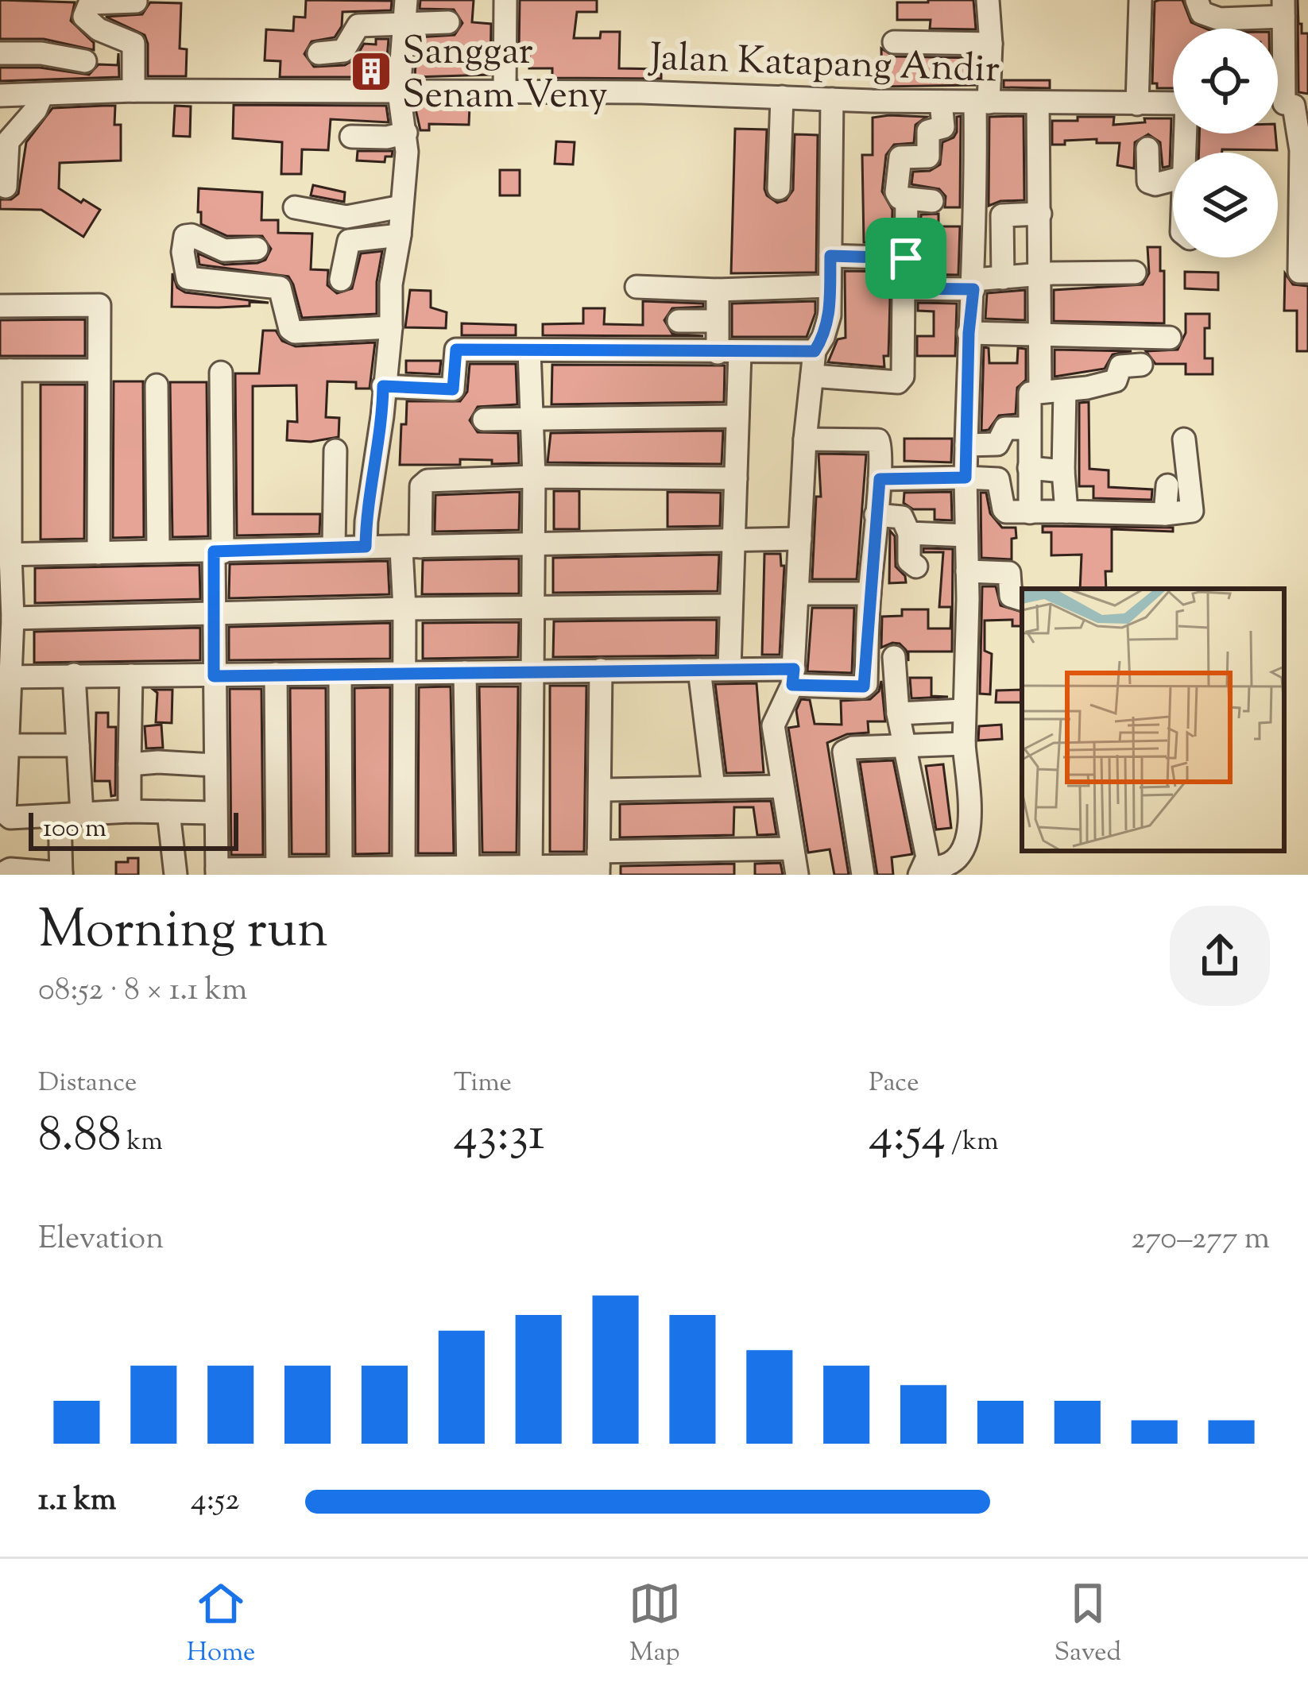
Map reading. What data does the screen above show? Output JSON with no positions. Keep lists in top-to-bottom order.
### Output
{
  "streets": {
    "street": ["Jalan Katapang Andir"]
  },
  "places": {
    "building": ["Sanggar Senam Veny"]
  },
  "scale_bar": "100 m",
  "page": {
    "scale": "100 m",
    "heading": ["Morning run", "08:52 · 8 × 1.1 km"],
    "stats": [
      ["Distance", "8.88 km"],
      ["Time", "43:31"],
      ["Pace", "4:54 /km"]
    ],
    "chart": ["Elevation", "270–277 m"],
    "list": [
      {
        "name": "1.1 km",
        "note": "4:52"
      }
    ],
    "tabs": ["Home", "Map", "Saved"]
  }
}
